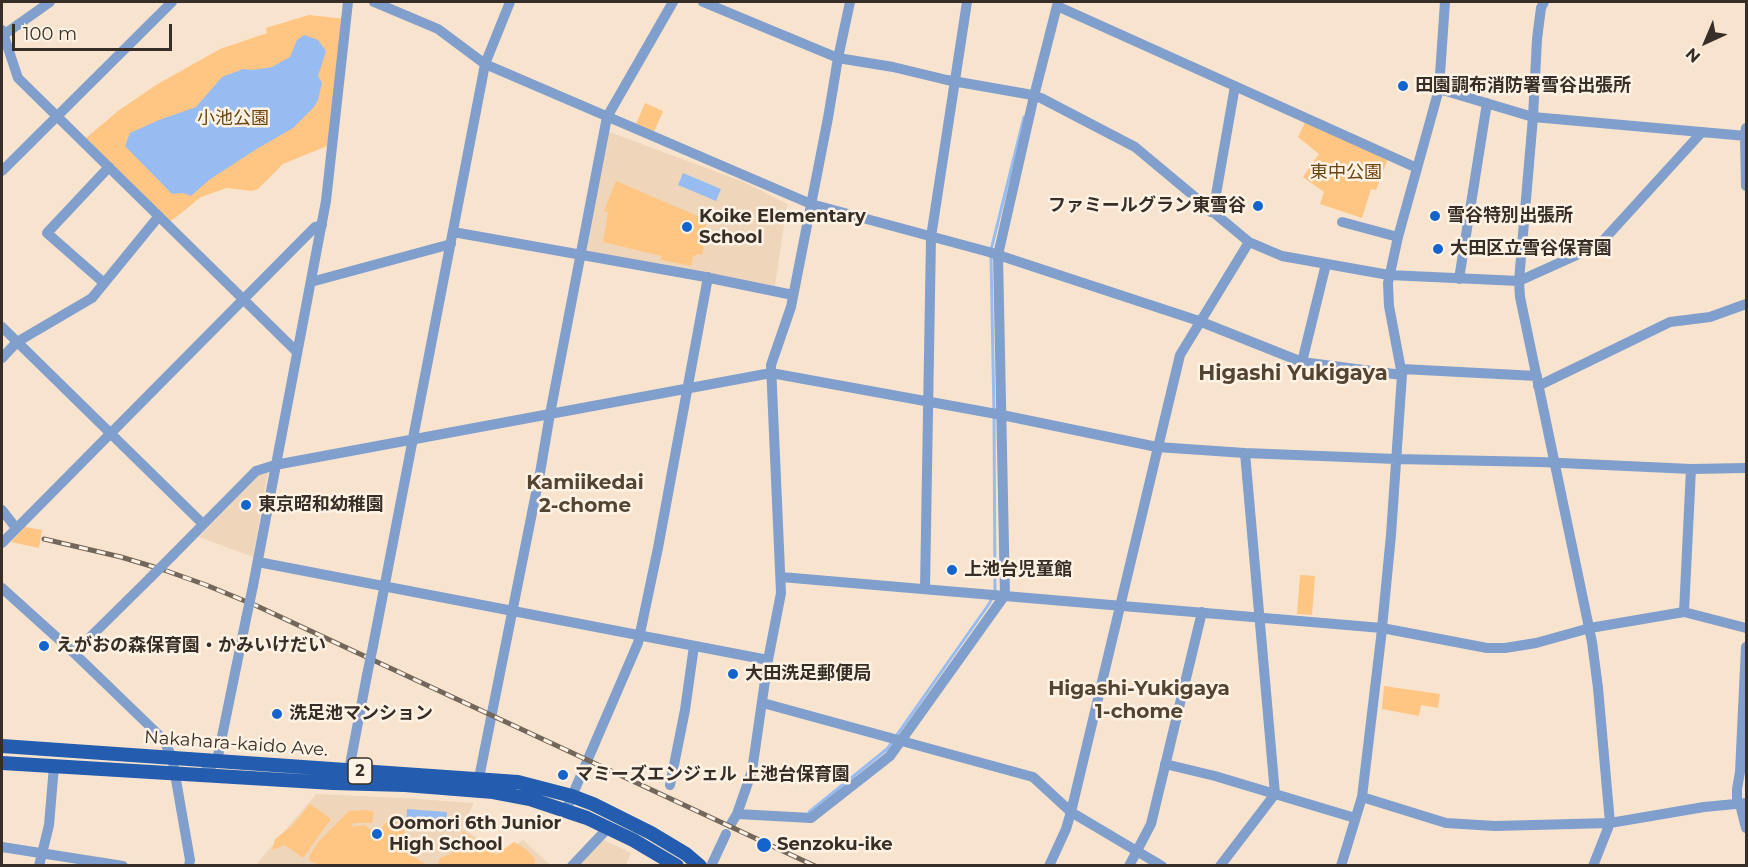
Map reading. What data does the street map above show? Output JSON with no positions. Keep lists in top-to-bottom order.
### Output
{
  "streets": {
    "main road": ["Nakahara-kaido Ave.", "2"]
  },
  "districts": ["Higashi Yukigaya", "Kamiikedai 2-chome", "Higashi-Yukigaya 1-chome"],
  "parks": ["小池公園", "東中公園"],
  "places": [
    "田園調布消防署雪谷出張所",
    "ファミールグラン東雪谷",
    "雪谷特別出張所",
    "Koike Elementary School",
    "大田区立雪谷保育園",
    "東京昭和幼稚園",
    "上池台児童館",
    "えがおの森保育園・かみいけだい",
    "大田洗足郵便局",
    "洗足池マンション",
    "マミーズエンジェル 上池台保育園",
    "Oomori 6th Junior High School",
    "Senzoku-ike"
  ],
  "scale_bar": "100 m",
  "north": "bottom left"
}
